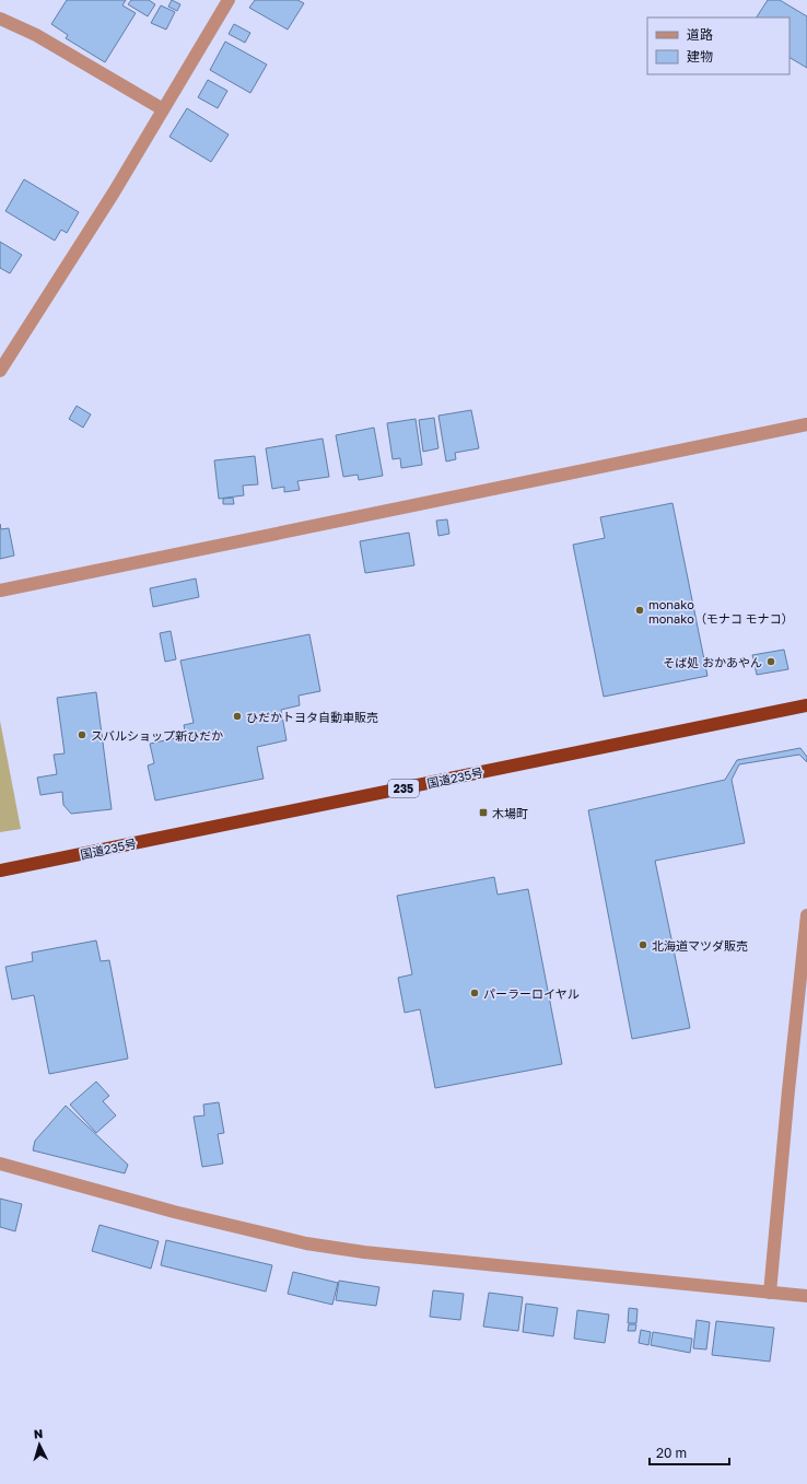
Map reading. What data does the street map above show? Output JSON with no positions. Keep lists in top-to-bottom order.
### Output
{
  "streets": {
    "highway": ["国道235号", "235"]
  },
  "places": {
    "other": [
      "monako monako（モナコ モナコ）",
      "そば処 おかあやん",
      "ひだかトヨタ自動車販売",
      "スバルショップ新ひだか",
      "北海道マツダ販売",
      "パーラーロイヤル"
    ],
    "transit": ["木場町"]
  },
  "legend": ["道路", "建物"],
  "scale_bar": "20 m",
  "north": "top"
}
